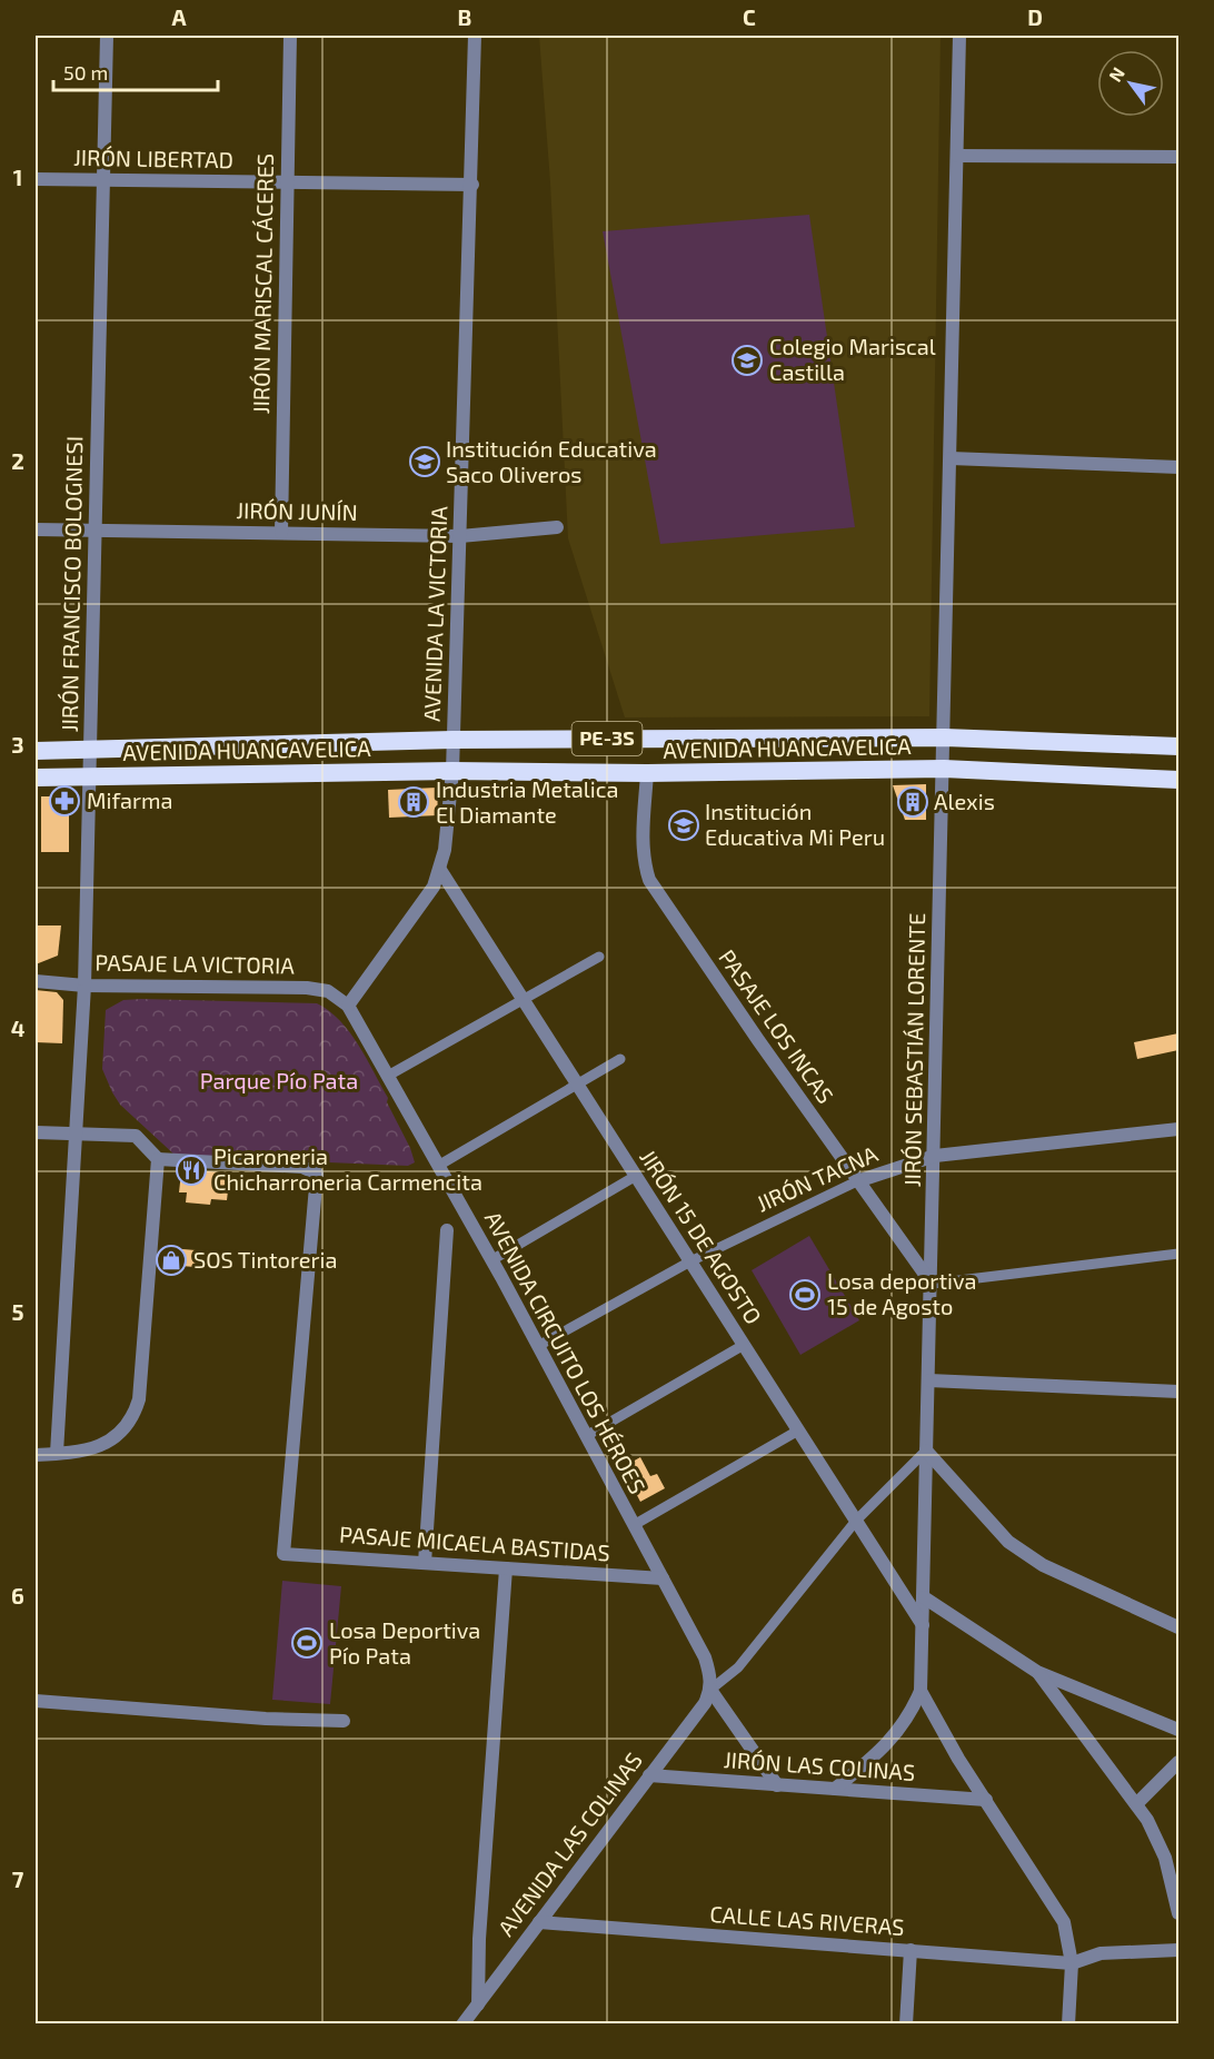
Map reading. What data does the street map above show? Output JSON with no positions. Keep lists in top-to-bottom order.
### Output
{
  "streets": {
    "highway": ["PE-3S", "AVENIDA HUANCAVELICA"],
    "street": [
      "JIRÓN LIBERTAD",
      "JIRÓN MARISCAL CÁCERES",
      "JIRÓN JUNÍN",
      "JIRÓN FRANCISCO BOLOGNESI",
      "AVENIDA LA VICTORIA",
      "PASAJE LA VICTORIA",
      "PASAJE LOS INCAS",
      "JIRÓN SEBASTIÁN LORENTE",
      "JIRÓN TACNA",
      "JIRÓN 15 DE AGOSTO",
      "AVENIDA CIRCUITO LOS HÉROES",
      "PASAJE MICAELA BASTIDAS",
      "JIRÓN LAS COLINAS",
      "AVENIDA LAS COLINAS",
      "CALLE LAS RIVERAS"
    ]
  },
  "crossings": [
    ["JIRÓN LIBERTAD", "JIRÓN MARISCAL CÁCERES"],
    ["JIRÓN LIBERTAD", "JIRÓN FRANCISCO BOLOGNESI"],
    ["JIRÓN LIBERTAD", "AVENIDA LA VICTORIA"],
    ["JIRÓN MARISCAL CÁCERES", "JIRÓN JUNÍN"],
    ["JIRÓN JUNÍN", "JIRÓN FRANCISCO BOLOGNESI"],
    ["JIRÓN JUNÍN", "AVENIDA LA VICTORIA"],
    ["JIRÓN FRANCISCO BOLOGNESI", "AVENIDA HUANCAVELICA"],
    ["JIRÓN FRANCISCO BOLOGNESI", "PASAJE LA VICTORIA"],
    ["AVENIDA LA VICTORIA", "AVENIDA HUANCAVELICA"],
    ["AVENIDA LA VICTORIA", "PASAJE LA VICTORIA"],
    ["AVENIDA LA VICTORIA", "JIRÓN 15 DE AGOSTO"],
    ["AVENIDA LA VICTORIA", "AVENIDA CIRCUITO LOS HÉROES"],
    ["AVENIDA HUANCAVELICA", "PASAJE LOS INCAS"],
    ["AVENIDA HUANCAVELICA", "JIRÓN SEBASTIÁN LORENTE"],
    ["PASAJE LA VICTORIA", "AVENIDA CIRCUITO LOS HÉROES"],
    ["PASAJE LOS INCAS", "JIRÓN SEBASTIÁN LORENTE"],
    ["PASAJE LOS INCAS", "JIRÓN TACNA"],
    ["JIRÓN SEBASTIÁN LORENTE", "JIRÓN TACNA"],
    ["JIRÓN SEBASTIÁN LORENTE", "JIRÓN 15 DE AGOSTO"],
    ["JIRÓN TACNA", "JIRÓN 15 DE AGOSTO"],
    ["JIRÓN TACNA", "AVENIDA CIRCUITO LOS HÉROES"],
    ["AVENIDA CIRCUITO LOS HÉROES", "PASAJE MICAELA BASTIDAS"],
    ["AVENIDA CIRCUITO LOS HÉROES", "AVENIDA LAS COLINAS"],
    ["JIRÓN LAS COLINAS", "AVENIDA LAS COLINAS"],
    ["AVENIDA LAS COLINAS", "CALLE LAS RIVERAS"]
  ],
  "parks": ["Parque Pío Pata"],
  "places": {
    "school or university": ["Colegio Mariscal Castilla", "Institución Educativa Saco Oliveros", "Institución Educativa Mi Peru"],
    "pharmacy": ["Mifarma"],
    "building": ["Industria Metalica El Diamante", "Alexis"],
    "restaurant": ["Picaroneria Chicharroneria Carmencita"],
    "shop": ["SOS Tintoreria"],
    "sports": ["Losa deportiva 15 de Agosto", "Losa Deportiva Pío Pata"]
  },
  "scale_bar": "50 m",
  "north": "top left",
  "grid": {
    "columns": [
      "A",
      "B",
      "C",
      "D"
    ],
    "rows": [
      "1",
      "2",
      "3",
      "4",
      "5",
      "6",
      "7"
    ]
  }
}
